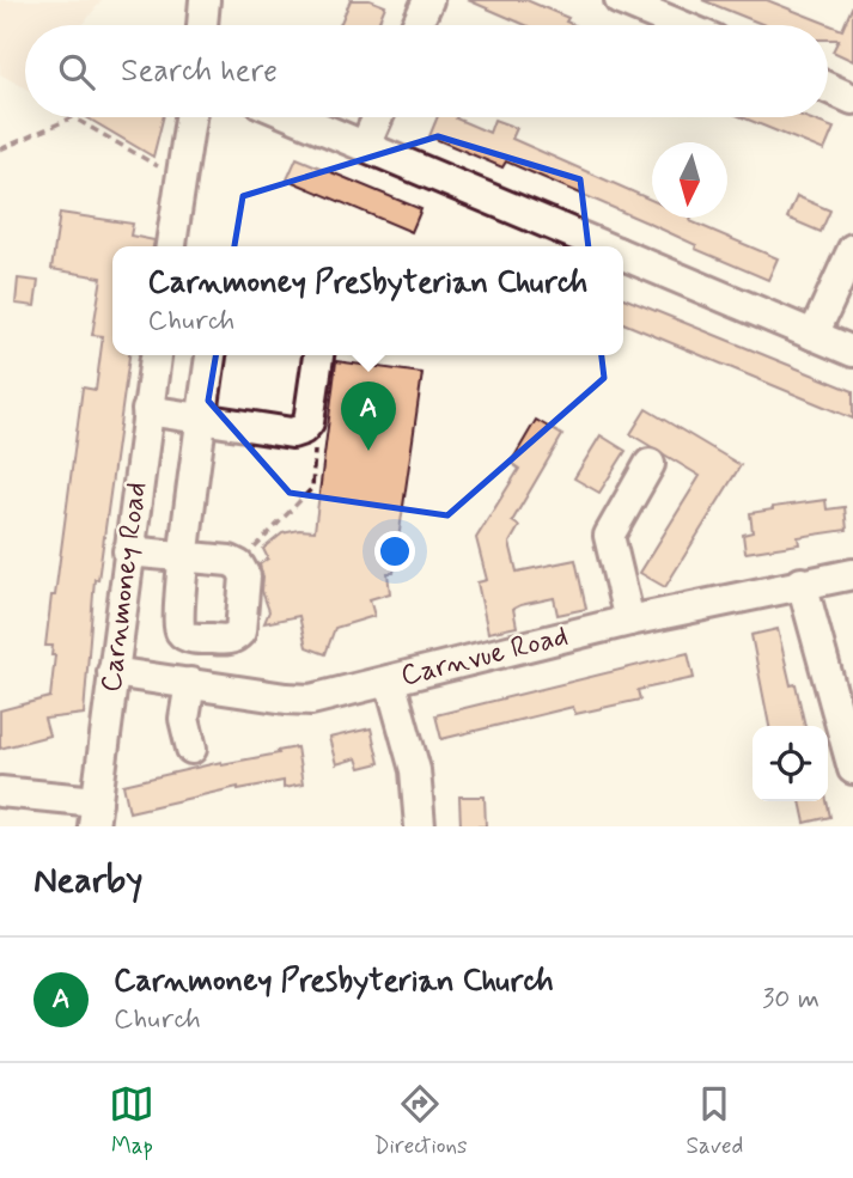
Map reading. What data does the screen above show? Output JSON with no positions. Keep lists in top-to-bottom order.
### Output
{
  "streets": {
    "street": ["Carnmoney Road", "Carnvue Road"]
  },
  "crossings": [
    ["Carnmoney Road", "Carnvue Road"]
  ],
  "north": "bottom",
  "page": {
    "search": "Search here",
    "popup": ["Carnmoney Presbyterian Church", "Church"],
    "pins": "A",
    "heading": "Nearby",
    "list": [
      {
        "mark": "A",
        "name": "Carnmoney Presbyterian Church",
        "note": "Church",
        "value": "30 m"
      }
    ],
    "nav": ["Map", "Directions", "Saved"]
  }
}
